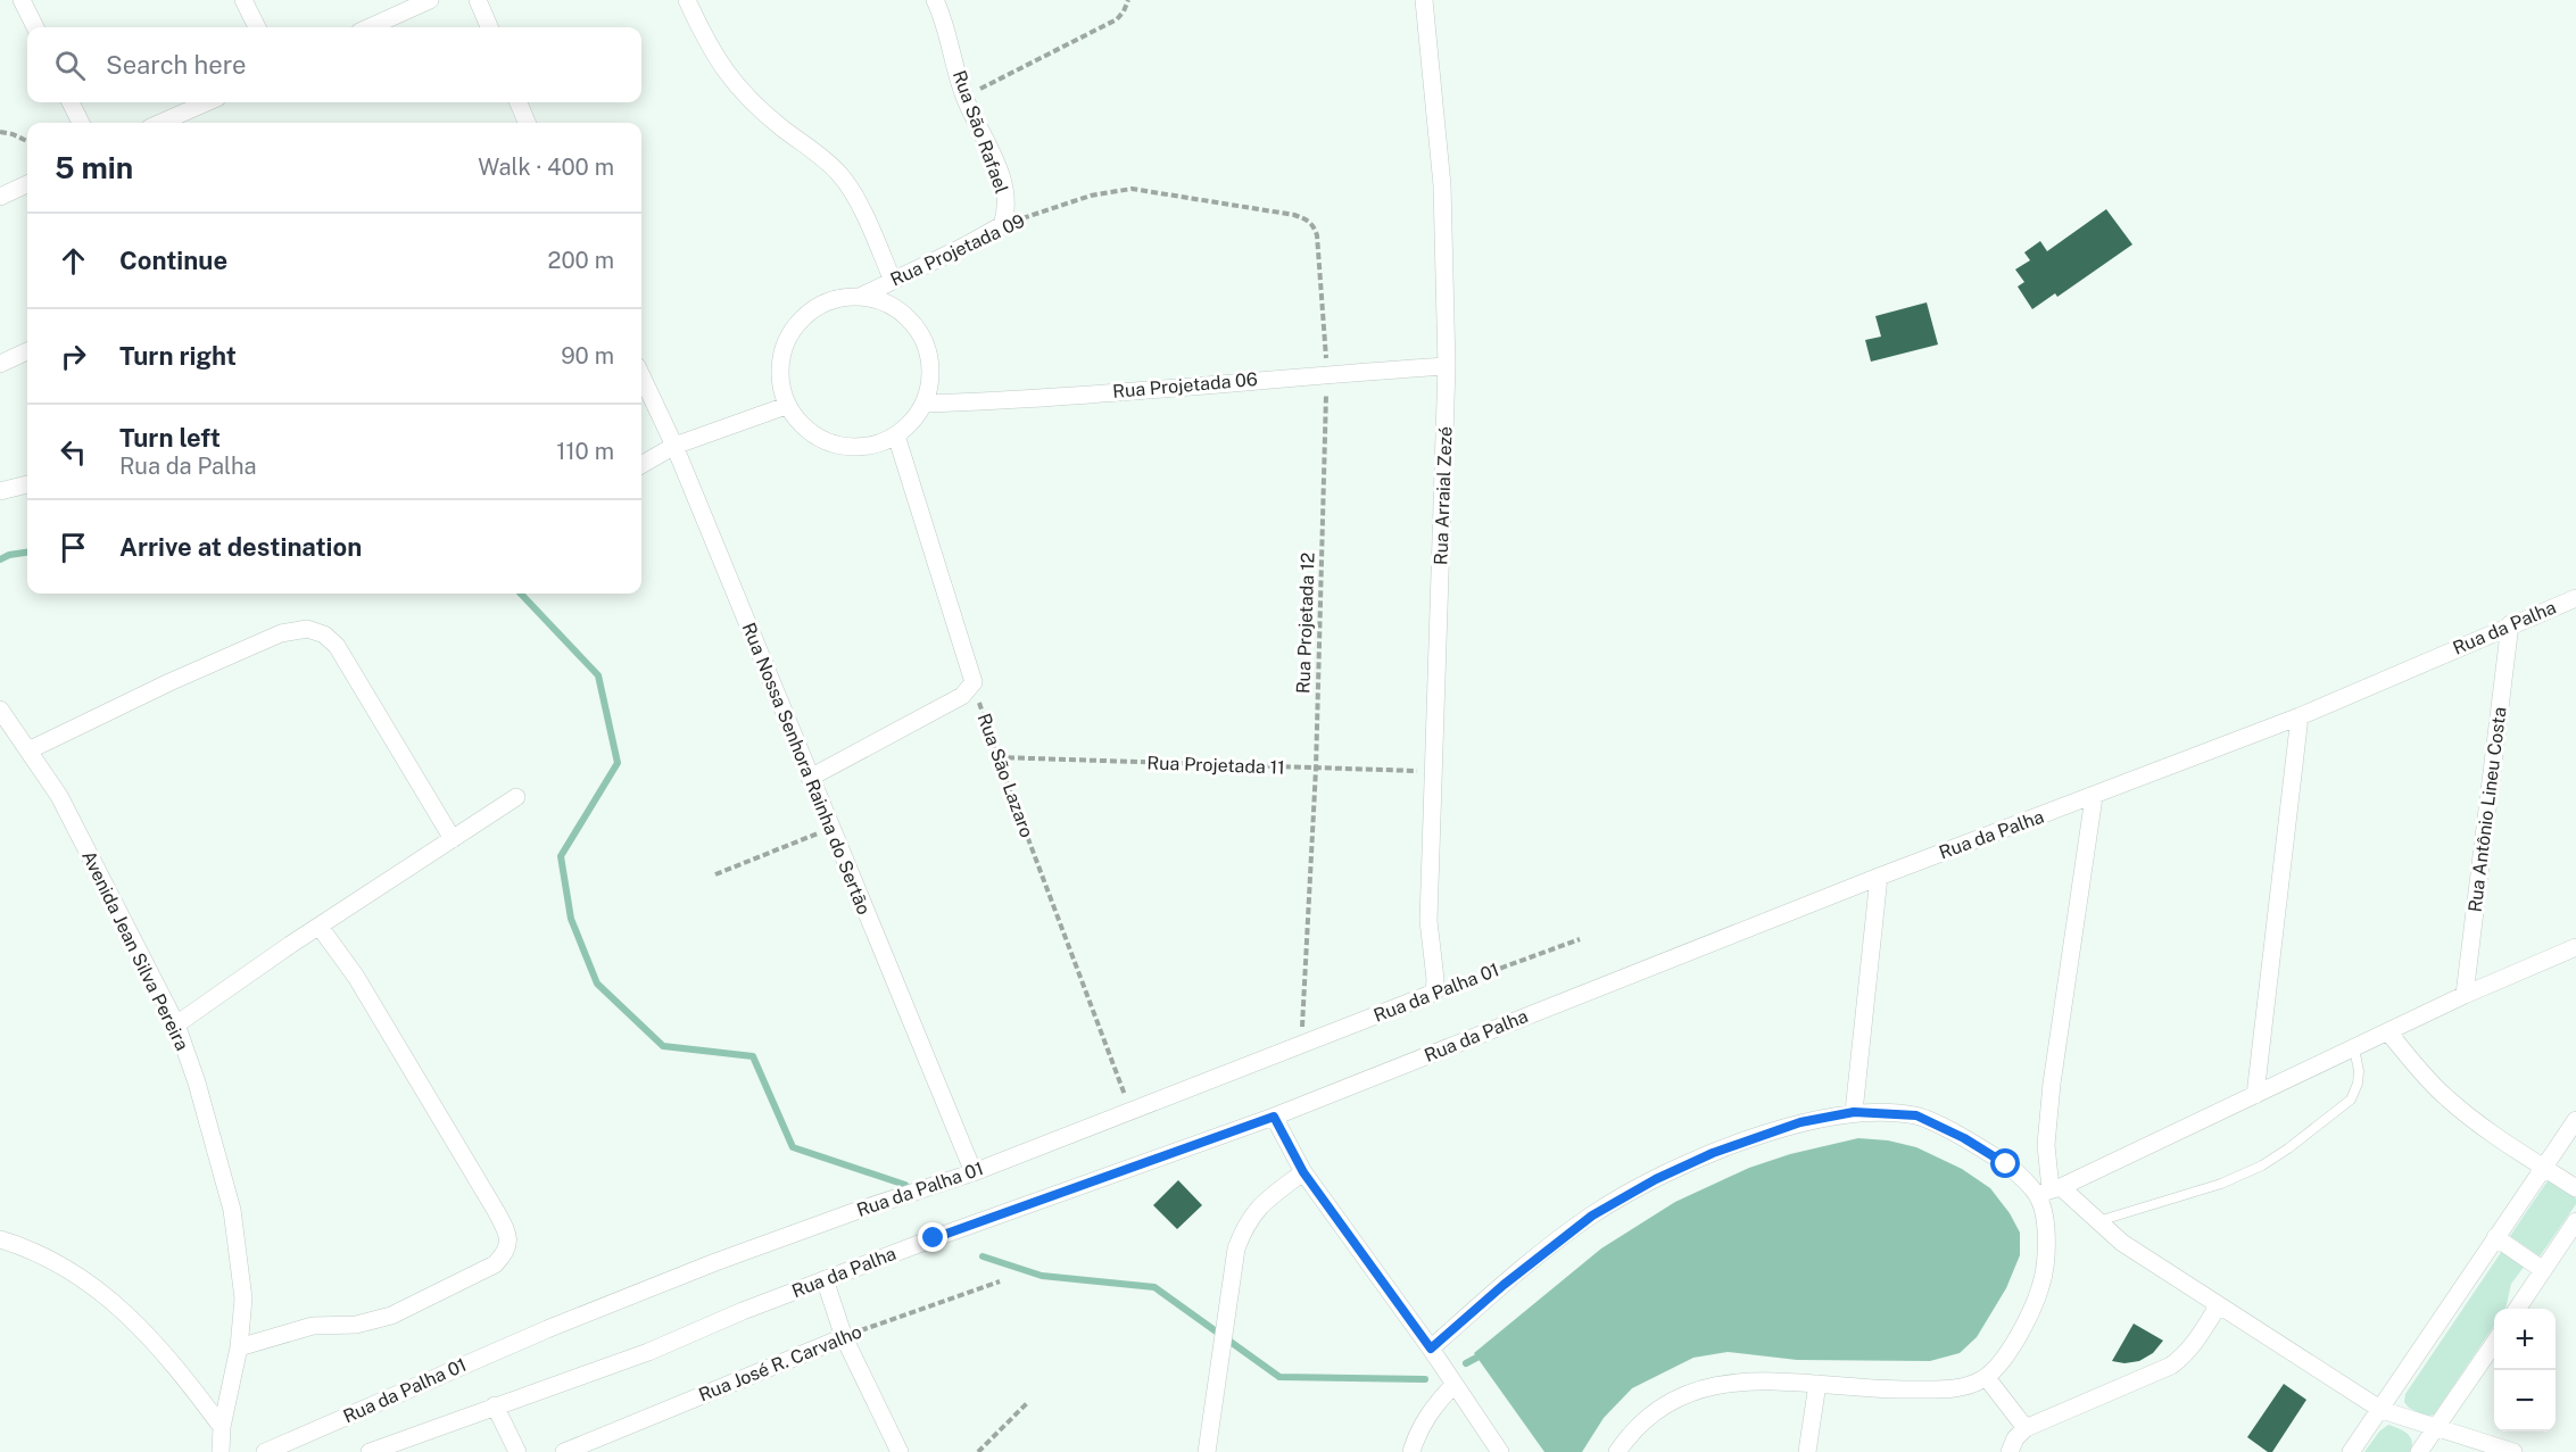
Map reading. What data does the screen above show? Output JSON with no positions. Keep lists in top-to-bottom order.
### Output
{
  "streets": {
    "street": [
      "Rua São Rafael",
      "Rua Projetada 09",
      "Rua Projetada 06",
      "Rua Arraial Zezé",
      "Rua da Palha",
      "Rua Nossa Senhora Rainha do Sertão",
      "Rua Antônio Lineu Costa",
      "Avenida Jean Silva Pereira",
      "Rua da Palha 01",
      "Rua José R. Carvalho"
    ],
    "path": ["Rua Projetada 12", "Rua Projetada 11", "Rua São Lazaro"]
  },
  "crossings": [
    ["Rua São Rafael", "Rua Projetada 09"],
    ["Rua Projetada 09", "Rua Projetada 06"],
    ["Rua Projetada 09", "Rua Projetada 12"],
    ["Rua Projetada 06", "Rua Arraial Zezé"],
    ["Rua Projetada 06", "Rua Projetada 12"],
    ["Rua Arraial Zezé", "Rua Projetada 11"],
    ["Rua Arraial Zezé", "Rua da Palha 01"],
    ["Rua Projetada 12", "Rua Projetada 11"],
    ["Rua Projetada 12", "Rua da Palha 01"],
    ["Rua da Palha", "Rua Antônio Lineu Costa"],
    ["Rua Projetada 11", "Rua São Lazaro"],
    ["Rua Nossa Senhora Rainha do Sertão", "Rua da Palha 01"],
    ["Rua São Lazaro", "Rua da Palha 01"]
  ],
  "page": {
    "search": "Search here",
    "heading": ["5 min", "Walk · 400 m"],
    "list": [
      ["Continue", "200 m"],
      ["Turn right", "90 m"],
      ["Turn left", "Rua da Palha", "110 m"],
      "Arrive at destination"
    ],
    "map_buttons": ["+", "−"]
  }
}
